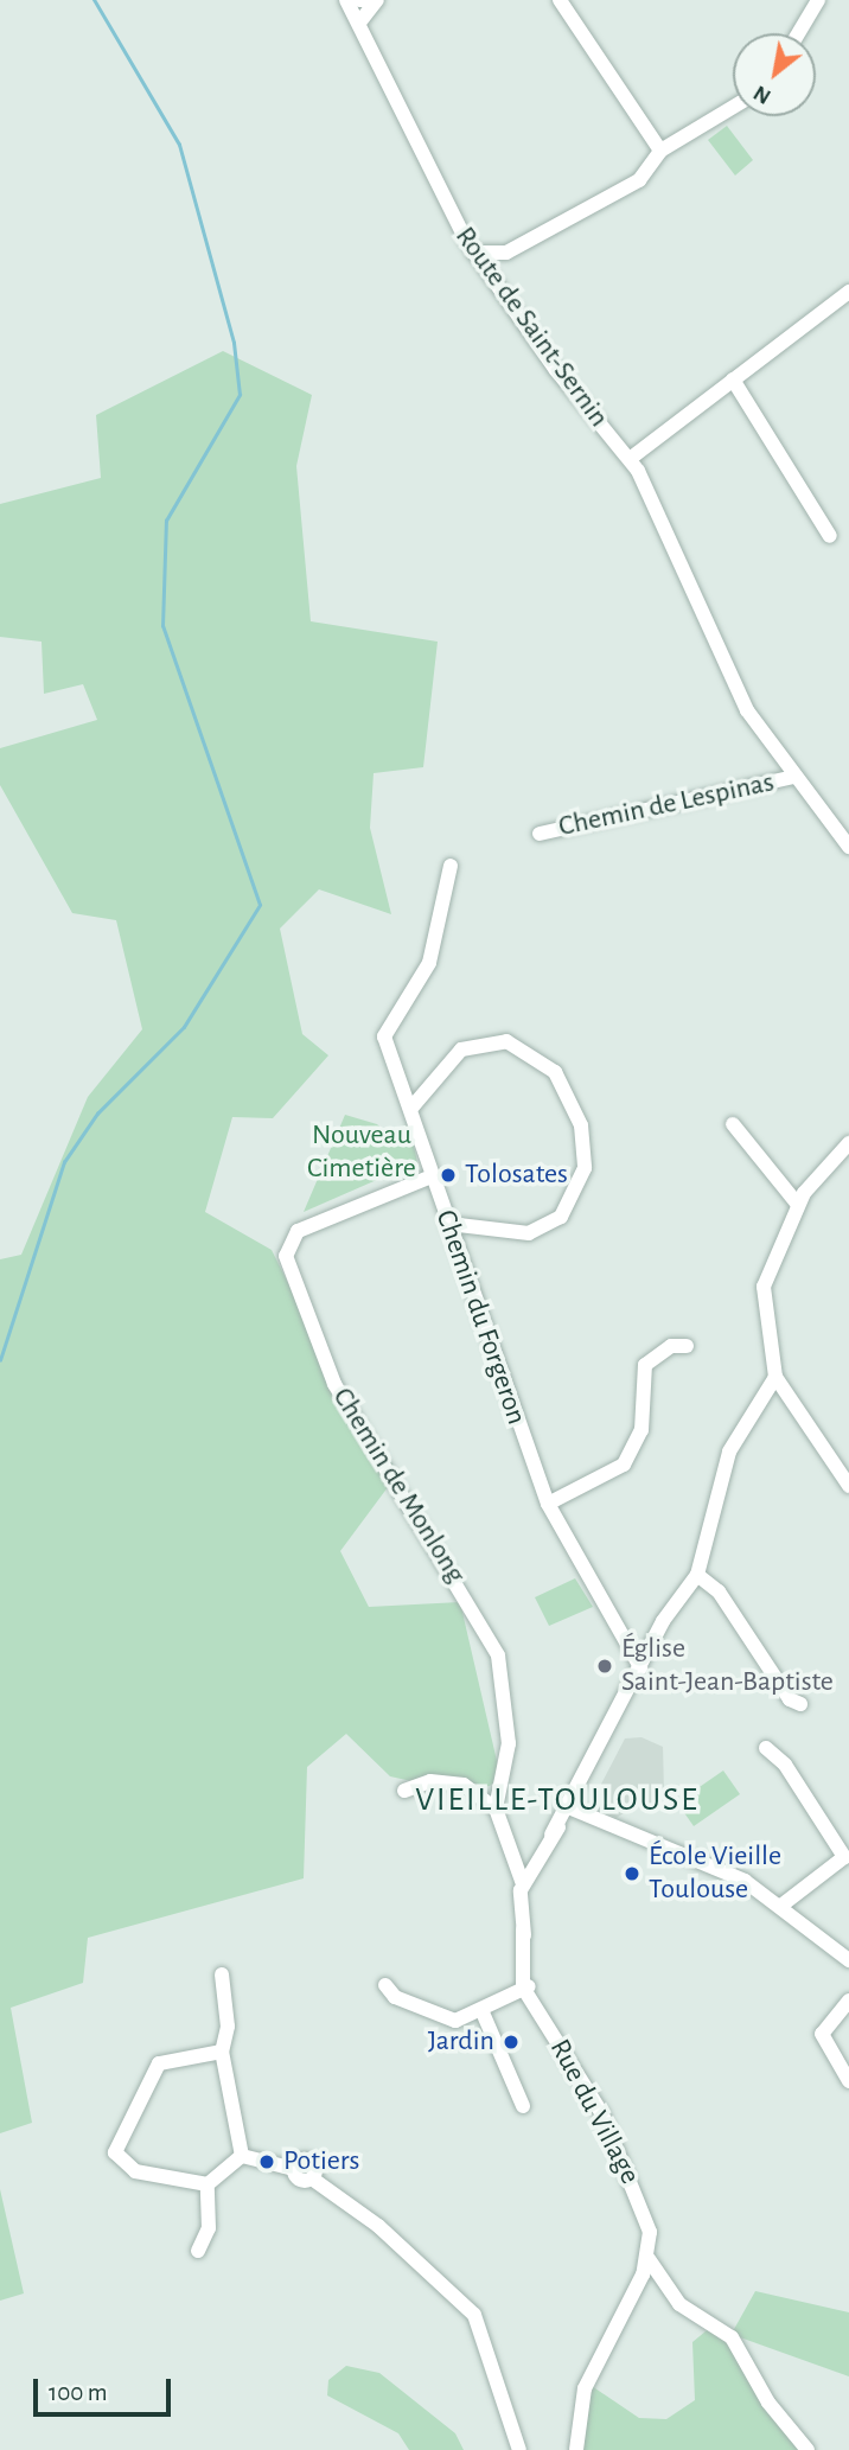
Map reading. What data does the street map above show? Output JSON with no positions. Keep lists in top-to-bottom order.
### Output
{
  "streets": {
    "street": [
      "Route de Saint-Sernin",
      "Chemin de Lespinas",
      "Chemin du Forgeron",
      "Chemin de Monlong",
      "Rue du Village"
    ]
  },
  "crossings": [
    ["Route de Saint-Sernin", "Chemin de Lespinas"],
    ["Chemin du Forgeron", "Chemin de Monlong"]
  ],
  "districts": ["VIEILLE-TOULOUSE"],
  "parks": ["Nouveau Cimetière"],
  "places": [
    "Tolosates",
    "Église Saint-Jean-Baptiste",
    "École Vieille Toulouse",
    "Jardin",
    "Potiers"
  ],
  "scale_bar": "100 m",
  "north": "bottom left"
}
